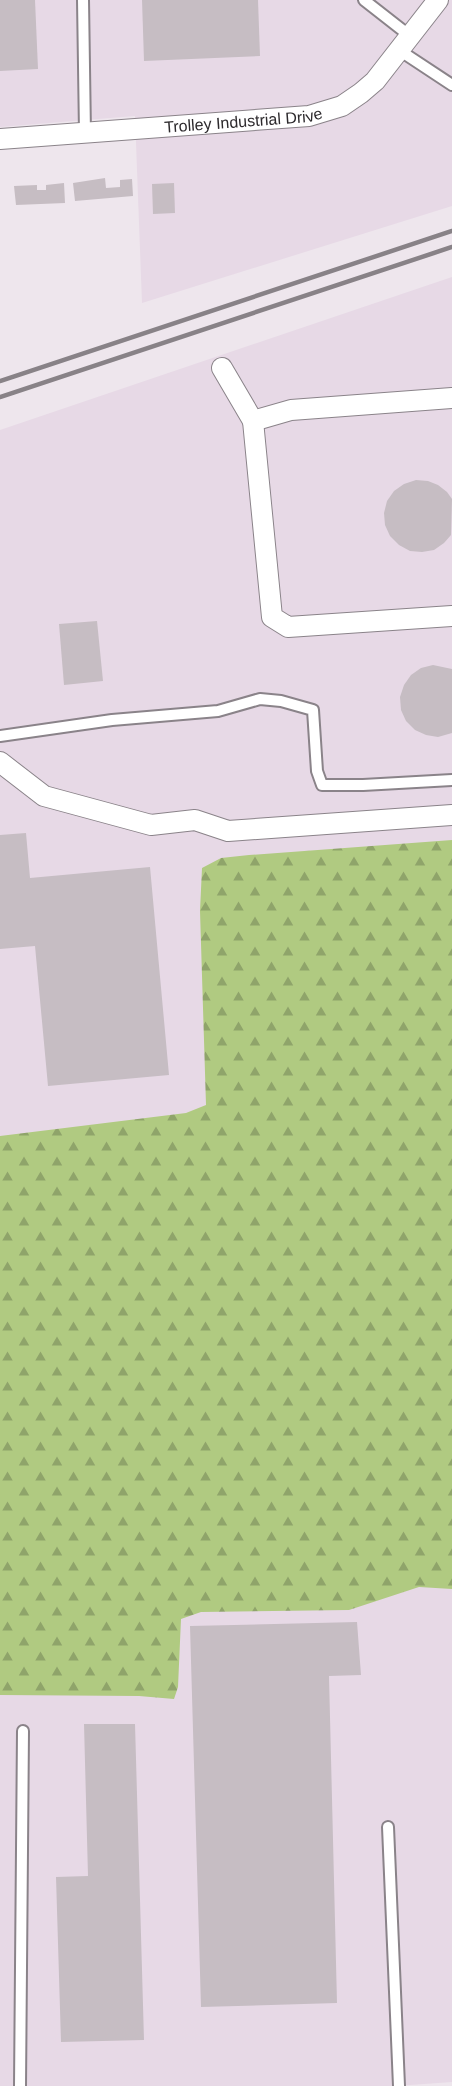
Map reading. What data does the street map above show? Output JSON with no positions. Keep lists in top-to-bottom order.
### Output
{
  "streets": {
    "street": ["Trolley Industrial Drive"]
  }
}
